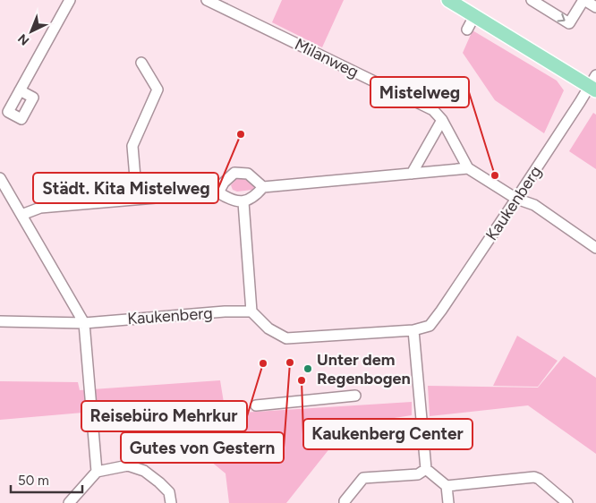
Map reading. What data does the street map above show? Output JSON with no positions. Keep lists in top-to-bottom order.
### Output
{
  "streets": {
    "street": ["Milanweg", "Kaukenberg"]
  },
  "places": [
    "Städt. Kita Mistelweg",
    "Mistelweg",
    "Gutes von Gestern",
    "Reisebüro Mehrkur",
    "Unter dem Regenbogen",
    "Kaukenberg Center"
  ],
  "scale_bar": "50 m",
  "north": "bottom left"
}
